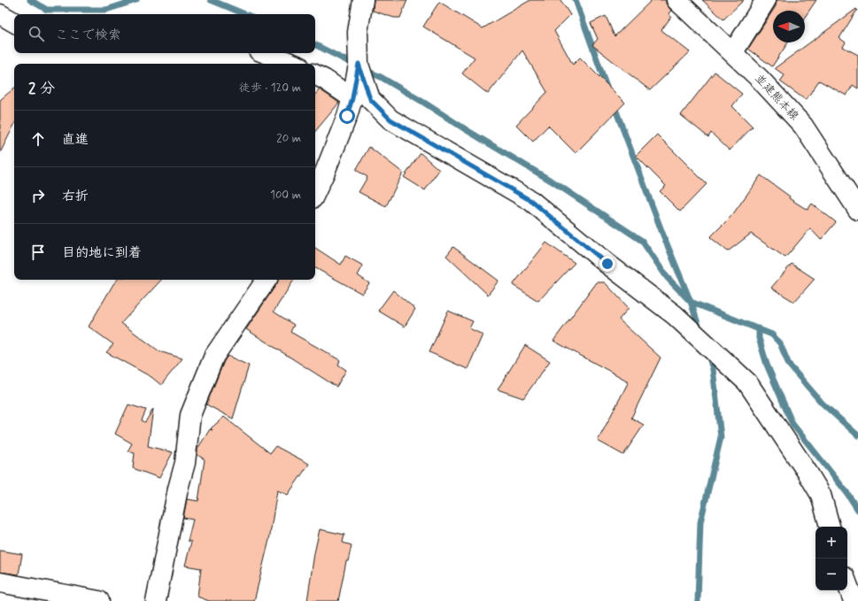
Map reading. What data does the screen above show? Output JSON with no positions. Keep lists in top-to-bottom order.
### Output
{
  "streets": {
    "street": ["並建熊本線"]
  },
  "north": "left",
  "page": {
    "search": "ここで検索",
    "heading": ["2 分", "徒歩 · 120 m"],
    "list": [
      ["直進", "20 m"],
      ["右折", "100 m"],
      "目的地に到着"
    ],
    "map_buttons": ["+", "−"]
  }
}
